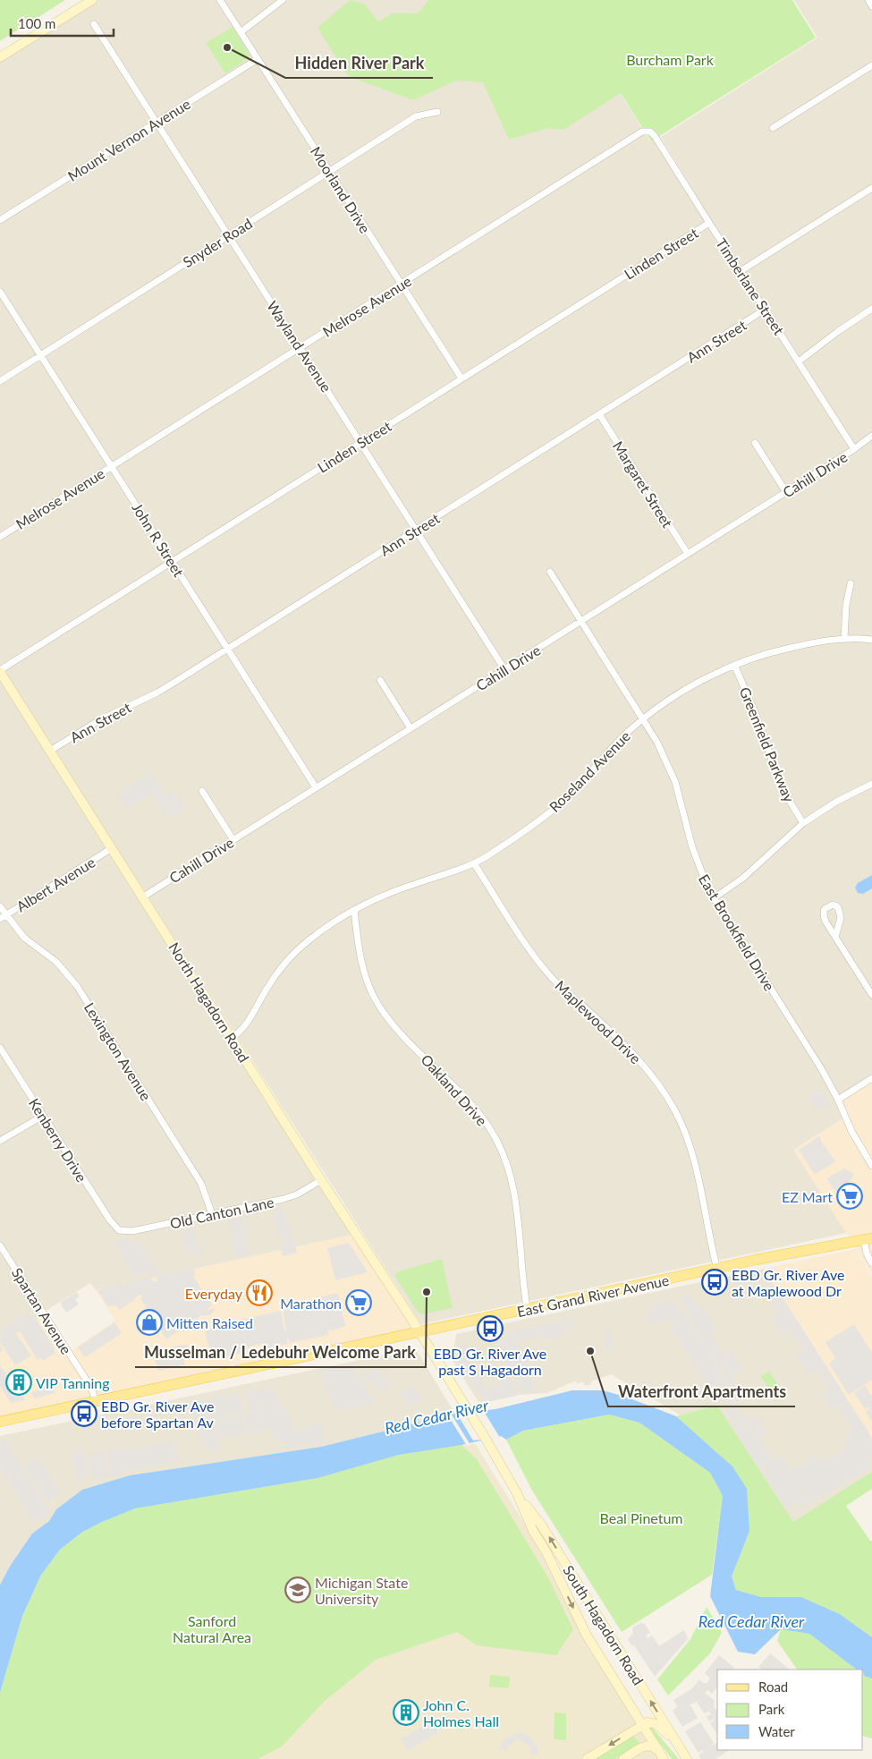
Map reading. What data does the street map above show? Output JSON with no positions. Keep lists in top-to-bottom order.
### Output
{
  "streets": {
    "main road": ["East Grand River Avenue"],
    "street": [
      "Mount Vernon Avenue",
      "Moorland Drive",
      "Snyder Road",
      "Linden Street",
      "Timberlane Street",
      "Melrose Avenue",
      "Ann Street",
      "Wayland Avenue",
      "Cahill Drive",
      "Margaret Street",
      "John R Street",
      "Greenfield Parkway",
      "Roseland Avenue",
      "Albert Avenue",
      "East Brookfield Drive",
      "North Hagadorn Road",
      "Maplewood Drive",
      "Lexington Avenue",
      "Oakland Drive",
      "Kenberry Drive",
      "Old Canton Lane",
      "Spartan Avenue",
      "South Hagadorn Road"
    ]
  },
  "crossings": [
    ["Mount Vernon Avenue", "Moorland Drive"],
    ["Mount Vernon Avenue", "Wayland Avenue"],
    ["Moorland Drive", "Snyder Road"],
    ["Moorland Drive", "Linden Street"],
    ["Moorland Drive", "Melrose Avenue"],
    ["Snyder Road", "Wayland Avenue"],
    ["Snyder Road", "John R Street"],
    ["Linden Street", "Timberlane Street"],
    ["Linden Street", "Wayland Avenue"],
    ["Linden Street", "John R Street"],
    ["Linden Street", "North Hagadorn Road"],
    ["Timberlane Street", "Melrose Avenue"],
    ["Timberlane Street", "Ann Street"],
    ["Timberlane Street", "Cahill Drive"],
    ["Melrose Avenue", "Wayland Avenue"],
    ["Melrose Avenue", "John R Street"],
    ["Ann Street", "Wayland Avenue"],
    ["Ann Street", "Margaret Street"],
    ["Ann Street", "John R Street"],
    ["Ann Street", "North Hagadorn Road"],
    ["Wayland Avenue", "Cahill Drive"],
    ["Cahill Drive", "Margaret Street"],
    ["Cahill Drive", "John R Street"],
    ["Cahill Drive", "East Brookfield Drive"],
    ["Cahill Drive", "North Hagadorn Road"],
    ["Greenfield Parkway", "Roseland Avenue"],
    ["Roseland Avenue", "East Brookfield Drive"],
    ["Roseland Avenue", "North Hagadorn Road"],
    ["Roseland Avenue", "Maplewood Drive"],
    ["Roseland Avenue", "Oakland Drive"],
    ["Albert Avenue", "North Hagadorn Road"],
    ["Albert Avenue", "Lexington Avenue"],
    ["North Hagadorn Road", "Old Canton Lane"],
    ["North Hagadorn Road", "East Grand River Avenue"],
    ["North Hagadorn Road", "South Hagadorn Road"],
    ["Maplewood Drive", "East Grand River Avenue"],
    ["Lexington Avenue", "Old Canton Lane"],
    ["Oakland Drive", "East Grand River Avenue"],
    ["Kenberry Drive", "Old Canton Lane"],
    ["East Grand River Avenue", "Spartan Avenue"],
    ["East Grand River Avenue", "South Hagadorn Road"]
  ],
  "water": ["Red Cedar River"],
  "parks": ["Burcham Park", "Beal Pinetum", "Sanford Natural Area"],
  "places": {
    "other": ["Hidden River Park", "Musselman / Ledebuhr Welcome Park", "Waterfront Apartments"],
    "supermarket": ["EZ Mart", "Marathon"],
    "bus stop": ["EBD Gr. River Ave at Maplewood Dr", "EBD Gr. River Ave past S Hagadorn", "EBD Gr. River Ave before Spartan Av"],
    "restaurant": ["Everyday"],
    "shop": ["Mitten Raised"],
    "building": ["VIP Tanning", "John C. Holmes Hall"],
    "school or university": ["Michigan State University"]
  },
  "legend": ["Road", "Park", "Water"],
  "scale_bar": "100 m"
}
